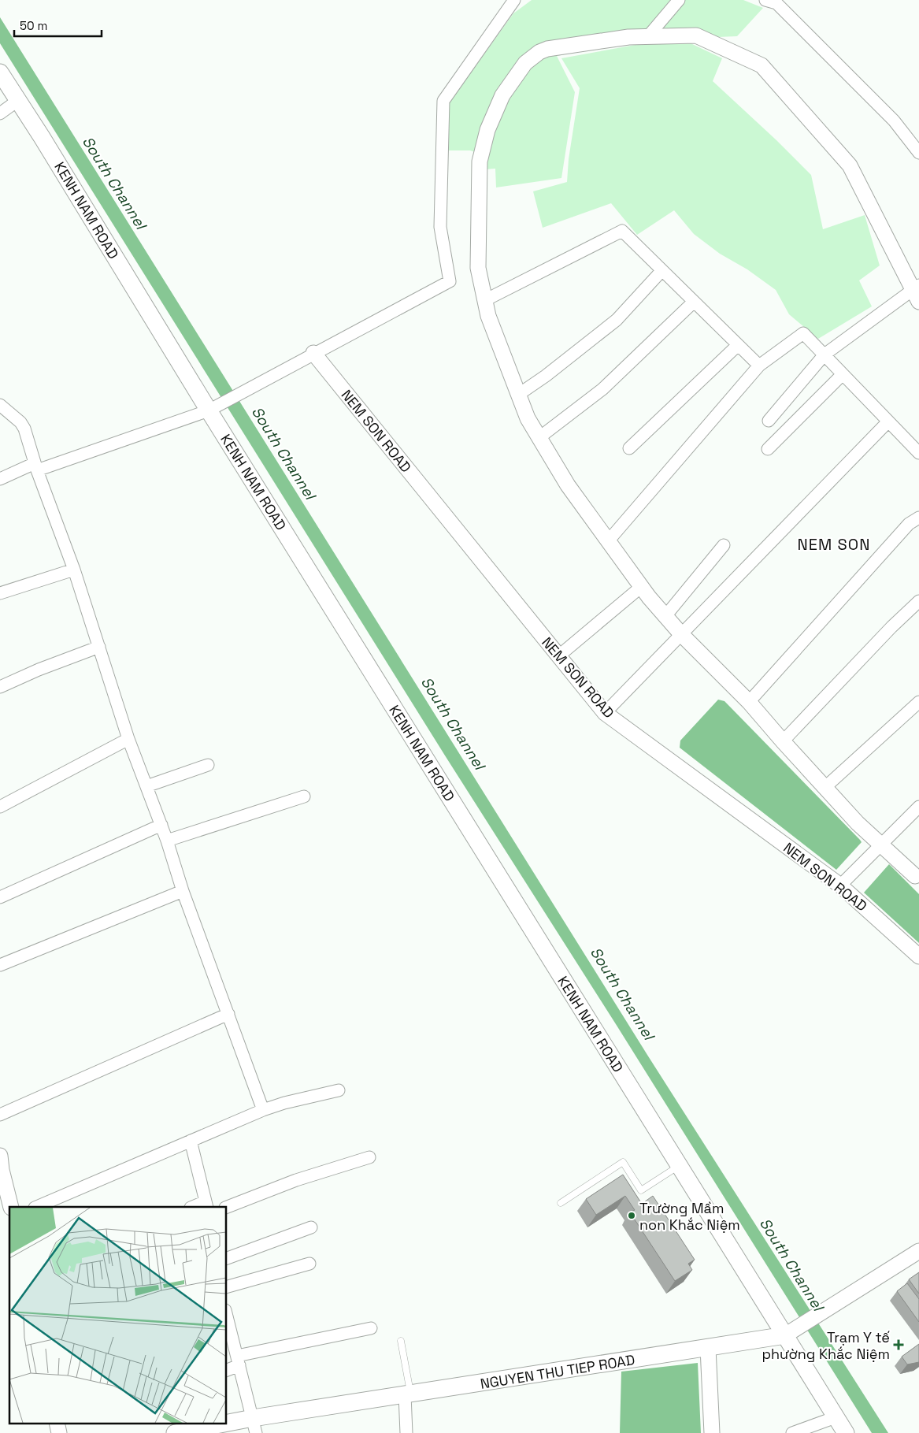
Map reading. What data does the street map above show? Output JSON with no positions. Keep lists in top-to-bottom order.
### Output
{
  "streets": {
    "main road": ["KENH NAM ROAD", "NGUYEN THU TIEP ROAD"],
    "street": ["NEM SON ROAD"]
  },
  "crossings": [
    ["KENH NAM ROAD", "NGUYEN THU TIEP ROAD"]
  ],
  "districts": ["NEM SON"],
  "water": ["South Channel"],
  "places": {
    "other": ["Trường Mầm non Khắc Niệm"],
    "health": ["Trạm Y tế phường Khắc Niệm"]
  },
  "scale_bar": "50 m"
}
